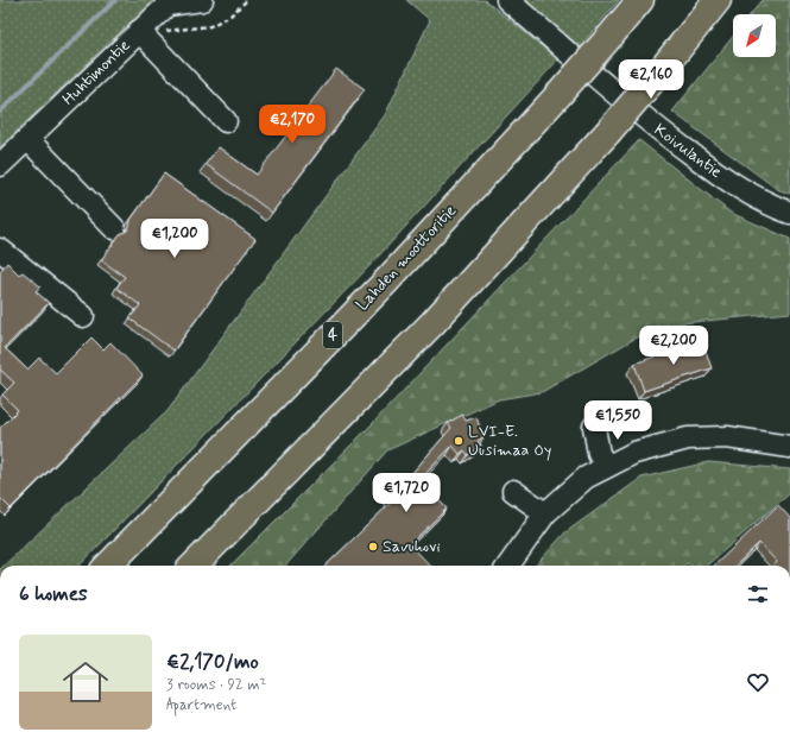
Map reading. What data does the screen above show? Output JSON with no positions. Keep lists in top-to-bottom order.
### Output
{
  "streets": {
    "highway": ["Lahden moottoritie", "4"],
    "street": ["Huhtimontie", "Koivulantie"]
  },
  "places": ["LVI-E. Uusimaa Oy", "Savuhovi"],
  "north": "bottom left",
  "page": {
    "price": [
      "€2,160",
      "€2,170",
      "€1,200",
      "€2,200",
      "€1,550",
      "€1,720"
    ],
    "heading": "6 homes",
    "list": [
      {
        "name": "€2,170/mo",
        "note": "3 rooms · 92 m² · Apartment"
      }
    ]
  }
}
